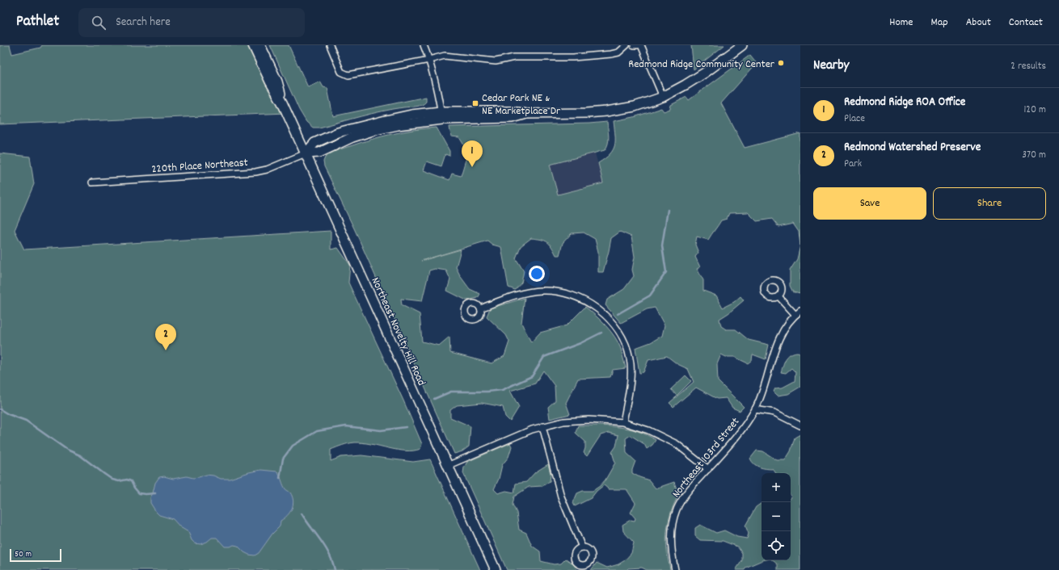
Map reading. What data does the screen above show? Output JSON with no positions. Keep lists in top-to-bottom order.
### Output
{
  "streets": {
    "main road": ["Northeast Novelty Hill Road"],
    "street": ["220th Place Northeast", "Northeast 103rd Street"]
  },
  "crossings": [
    ["220th Place Northeast", "Northeast Novelty Hill Road"]
  ],
  "places": {
    "other": ["Redmond Ridge Community Center"],
    "transit": ["Cedar Park NE & NE Marketplace Dr"]
  },
  "scale_bar": "50 m",
  "page": {
    "header": "Pathlet",
    "search": "Search here",
    "nav": [
      "Home",
      "Map",
      "About",
      "Contact"
    ],
    "heading": ["Nearby", "2 results"],
    "list": [
      {
        "mark": "1",
        "name": "Redmond Ridge ROA Office",
        "note": "Place",
        "value": "120 m"
      },
      {
        "mark": "2",
        "name": "Redmond Watershed Preserve",
        "note": "Park",
        "value": "370 m"
      }
    ],
    "pins": ["1", "2"],
    "buttons": ["Save", "Share"],
    "map_buttons": ["+", "−"],
    "scale": "50 m"
  }
}
